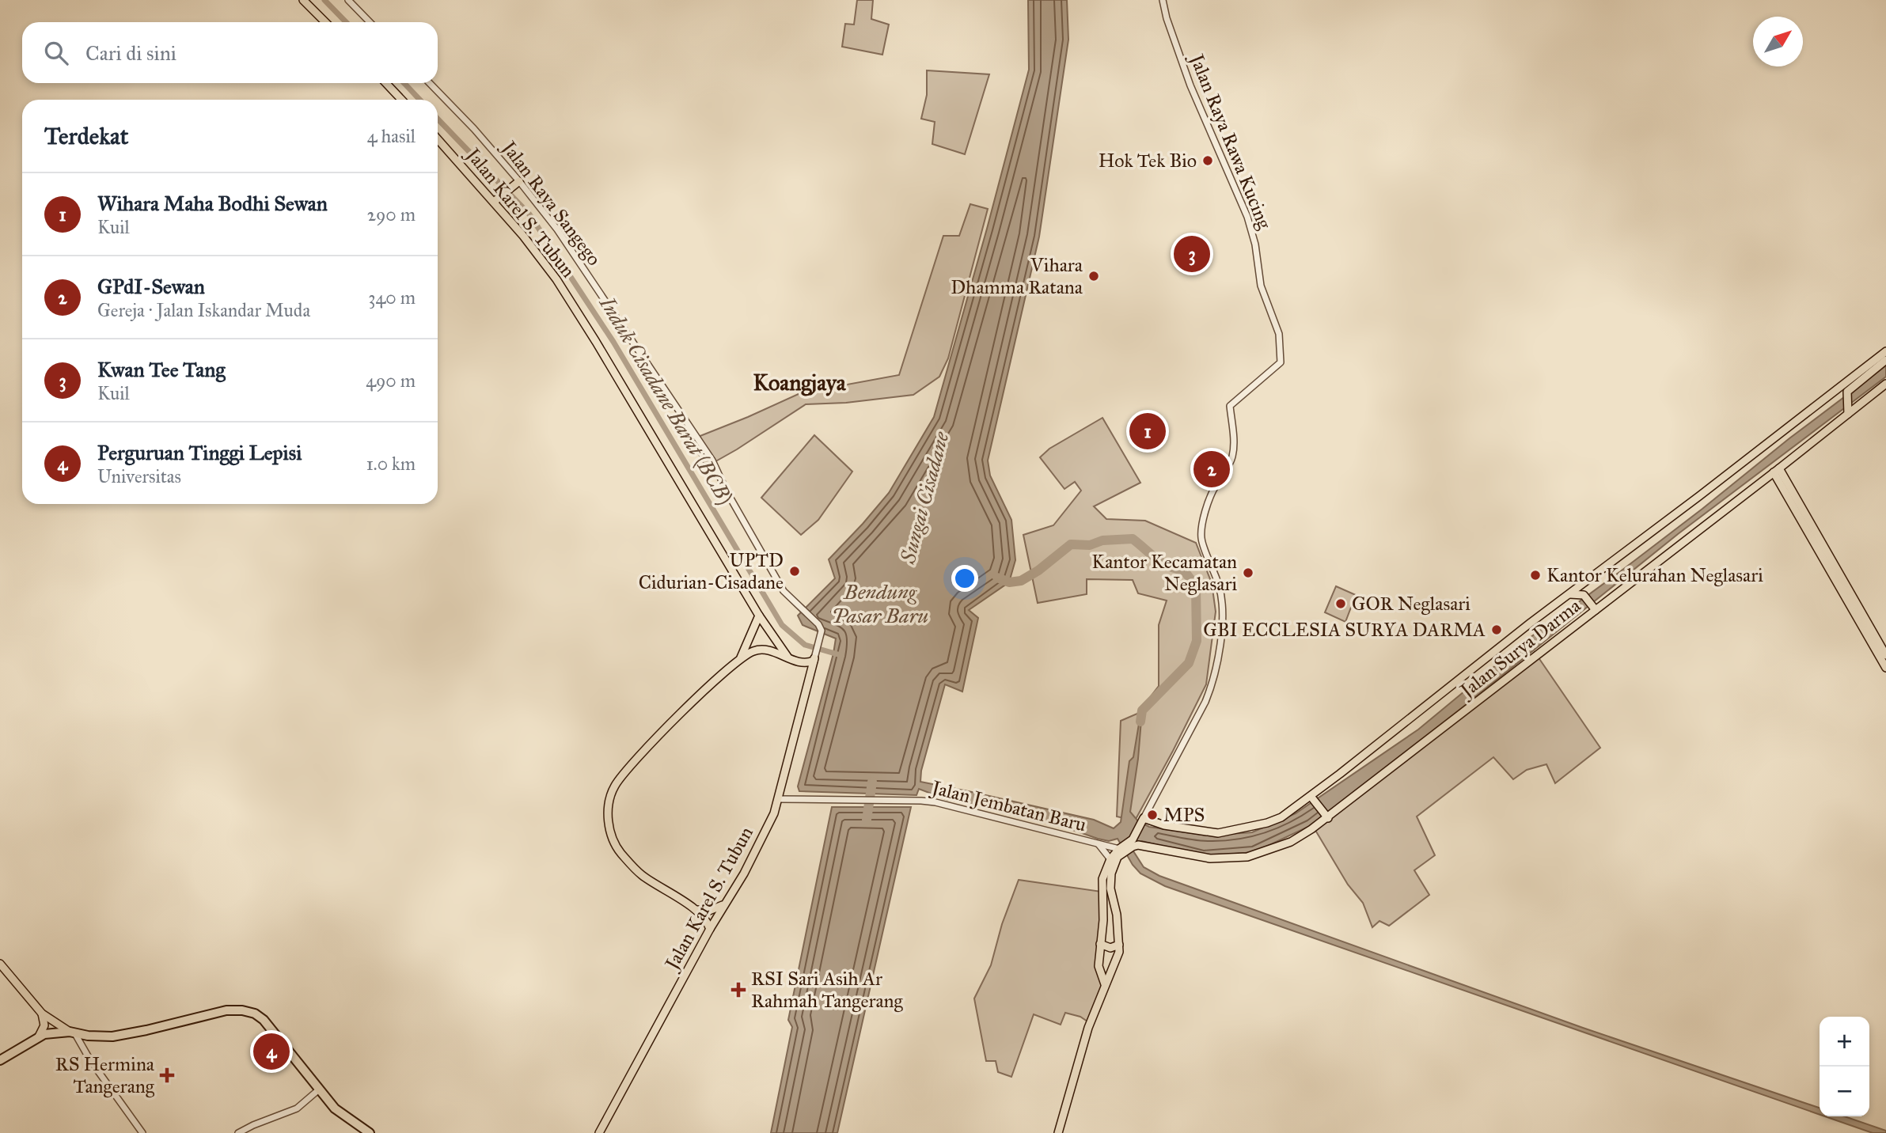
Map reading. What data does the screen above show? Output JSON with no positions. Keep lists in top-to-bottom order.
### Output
{
  "streets": {
    "main road": ["Jalan Karel S. Tubun", "Jalan Surya Darma"],
    "street": ["Jalan Raya Rawa Kucing", "Jalan Raya Sangego", "Jalan Jembatan Baru"]
  },
  "crossings": [
    ["Jalan Raya Rawa Kucing", "Jalan Surya Darma"],
    ["Jalan Raya Sangego", "Jalan Karel S. Tubun"],
    ["Jalan Karel S. Tubun", "Jalan Jembatan Baru"],
    ["Jalan Surya Darma", "Jalan Jembatan Baru"]
  ],
  "districts": ["Koangjaya"],
  "water": ["Induk Cisadane Barat (BCB)", "Sungai Cisadane", "Bendung Pasar Baru"],
  "places": {
    "other": [
      "Hok Tek Bio",
      "Vihara Dhamma Ratana",
      "UPTD Cidurian-Cisadane",
      "Kantor Kecamatan Neglasari",
      "Kantor Kelurahan Neglasari",
      "GOR Neglasari",
      "GBI ECCLESIA SURYA DARMA",
      "MPS"
    ],
    "health": ["RSI Sari Asih Ar Rahmah Tangerang", "RS Hermina Tangerang"]
  },
  "north": "top right",
  "page": {
    "search": "Cari di sini",
    "heading": ["Terdekat", "4 hasil"],
    "list": [
      {
        "mark": "1",
        "name": "Wihara Maha Bodhi Sewan",
        "note": "Kuil",
        "value": "290 m"
      },
      {
        "mark": "2",
        "name": "GPdI-Sewan",
        "note": "Gereja · Jalan Iskandar Muda",
        "value": "340 m"
      },
      {
        "mark": "3",
        "name": "Kwan Tee Tang",
        "note": "Kuil",
        "value": "490 m"
      },
      {
        "mark": "4",
        "name": "Perguruan Tinggi Lepisi",
        "note": "Universitas",
        "value": "1.0 km"
      }
    ],
    "pins": [
      "3",
      "1",
      "2",
      "4"
    ],
    "map_buttons": ["+", "−"]
  }
}
